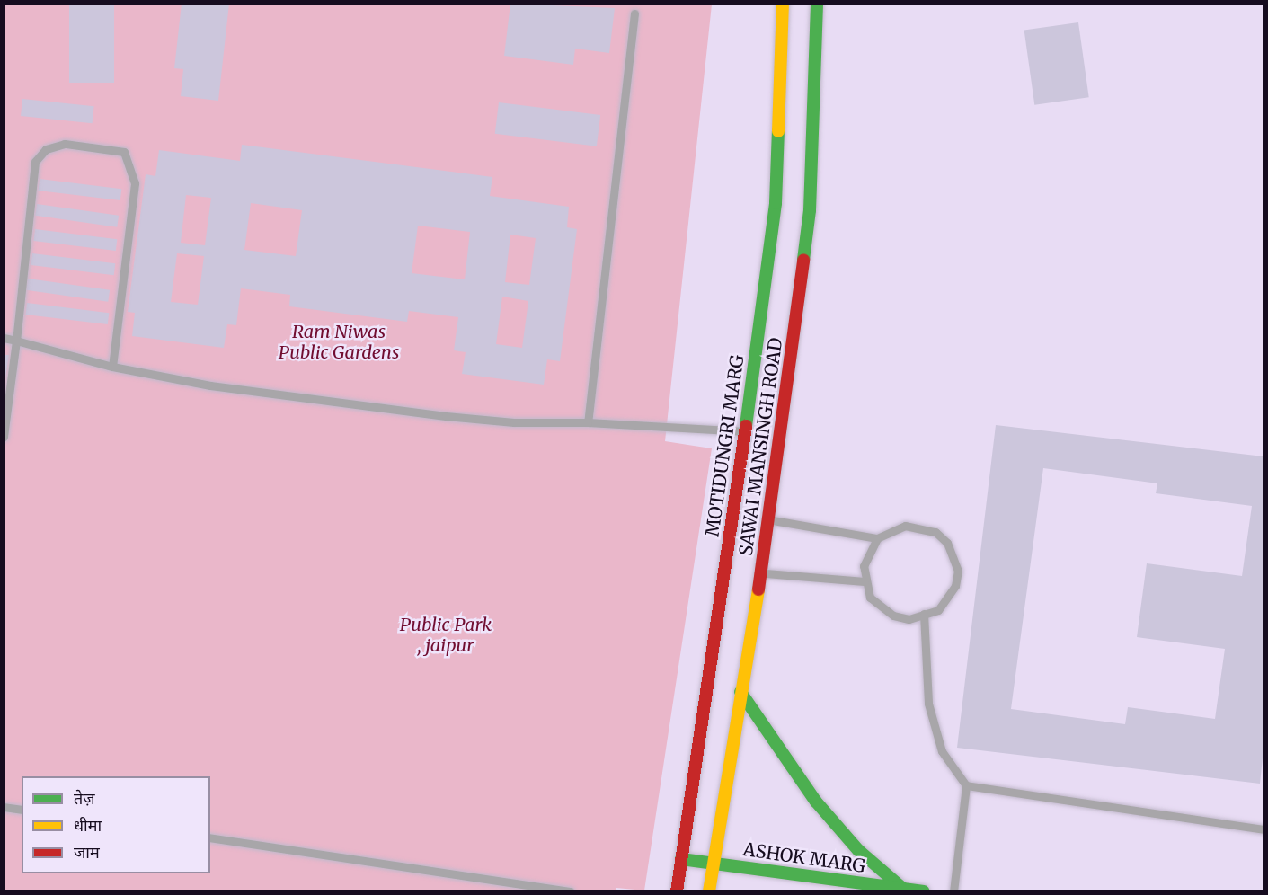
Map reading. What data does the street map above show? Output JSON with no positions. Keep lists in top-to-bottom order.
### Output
{
  "streets": {
    "main road": ["MOTIDUNGRI MARG", "SAWAI MANSINGH ROAD", "ASHOK MARG"]
  },
  "crossings": [
    ["MOTIDUNGRI MARG", "ASHOK MARG"],
    ["SAWAI MANSINGH ROAD", "ASHOK MARG"]
  ],
  "parks": ["Ram Niwas Public Gardens", "Public Park , jaipur"],
  "legend": ["तेज़", "धीमा", "जाम"]
}
